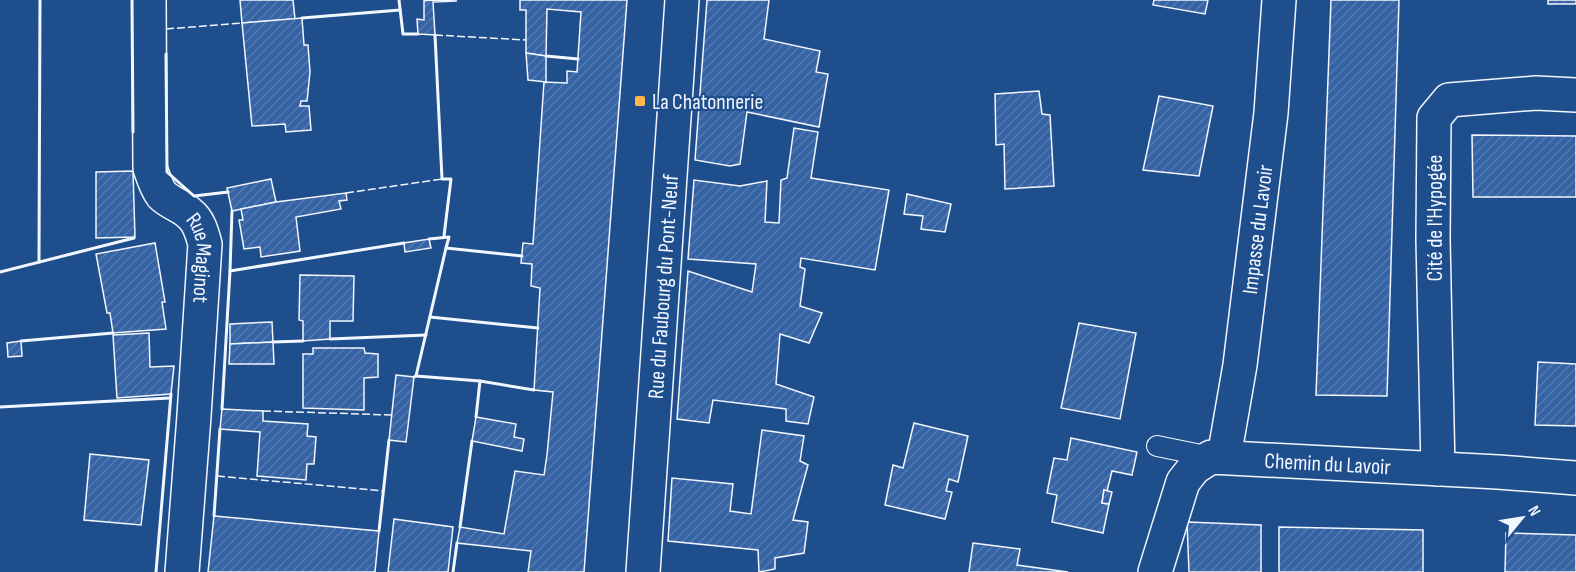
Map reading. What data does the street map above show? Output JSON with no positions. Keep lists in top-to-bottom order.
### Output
{
  "streets": {
    "street": [
      "Cité de l'Hypogée",
      "Impasse du Lavoir",
      "Rue Maginot",
      "Rue du Faubourg du Pont-Neuf",
      "Chemin du Lavoir"
    ]
  },
  "crossings": [
    ["Cité de l'Hypogée", "Chemin du Lavoir"],
    ["Impasse du Lavoir", "Chemin du Lavoir"]
  ],
  "places": {
    "transit": ["La Chatonnerie"]
  },
  "north": "top right"
}
